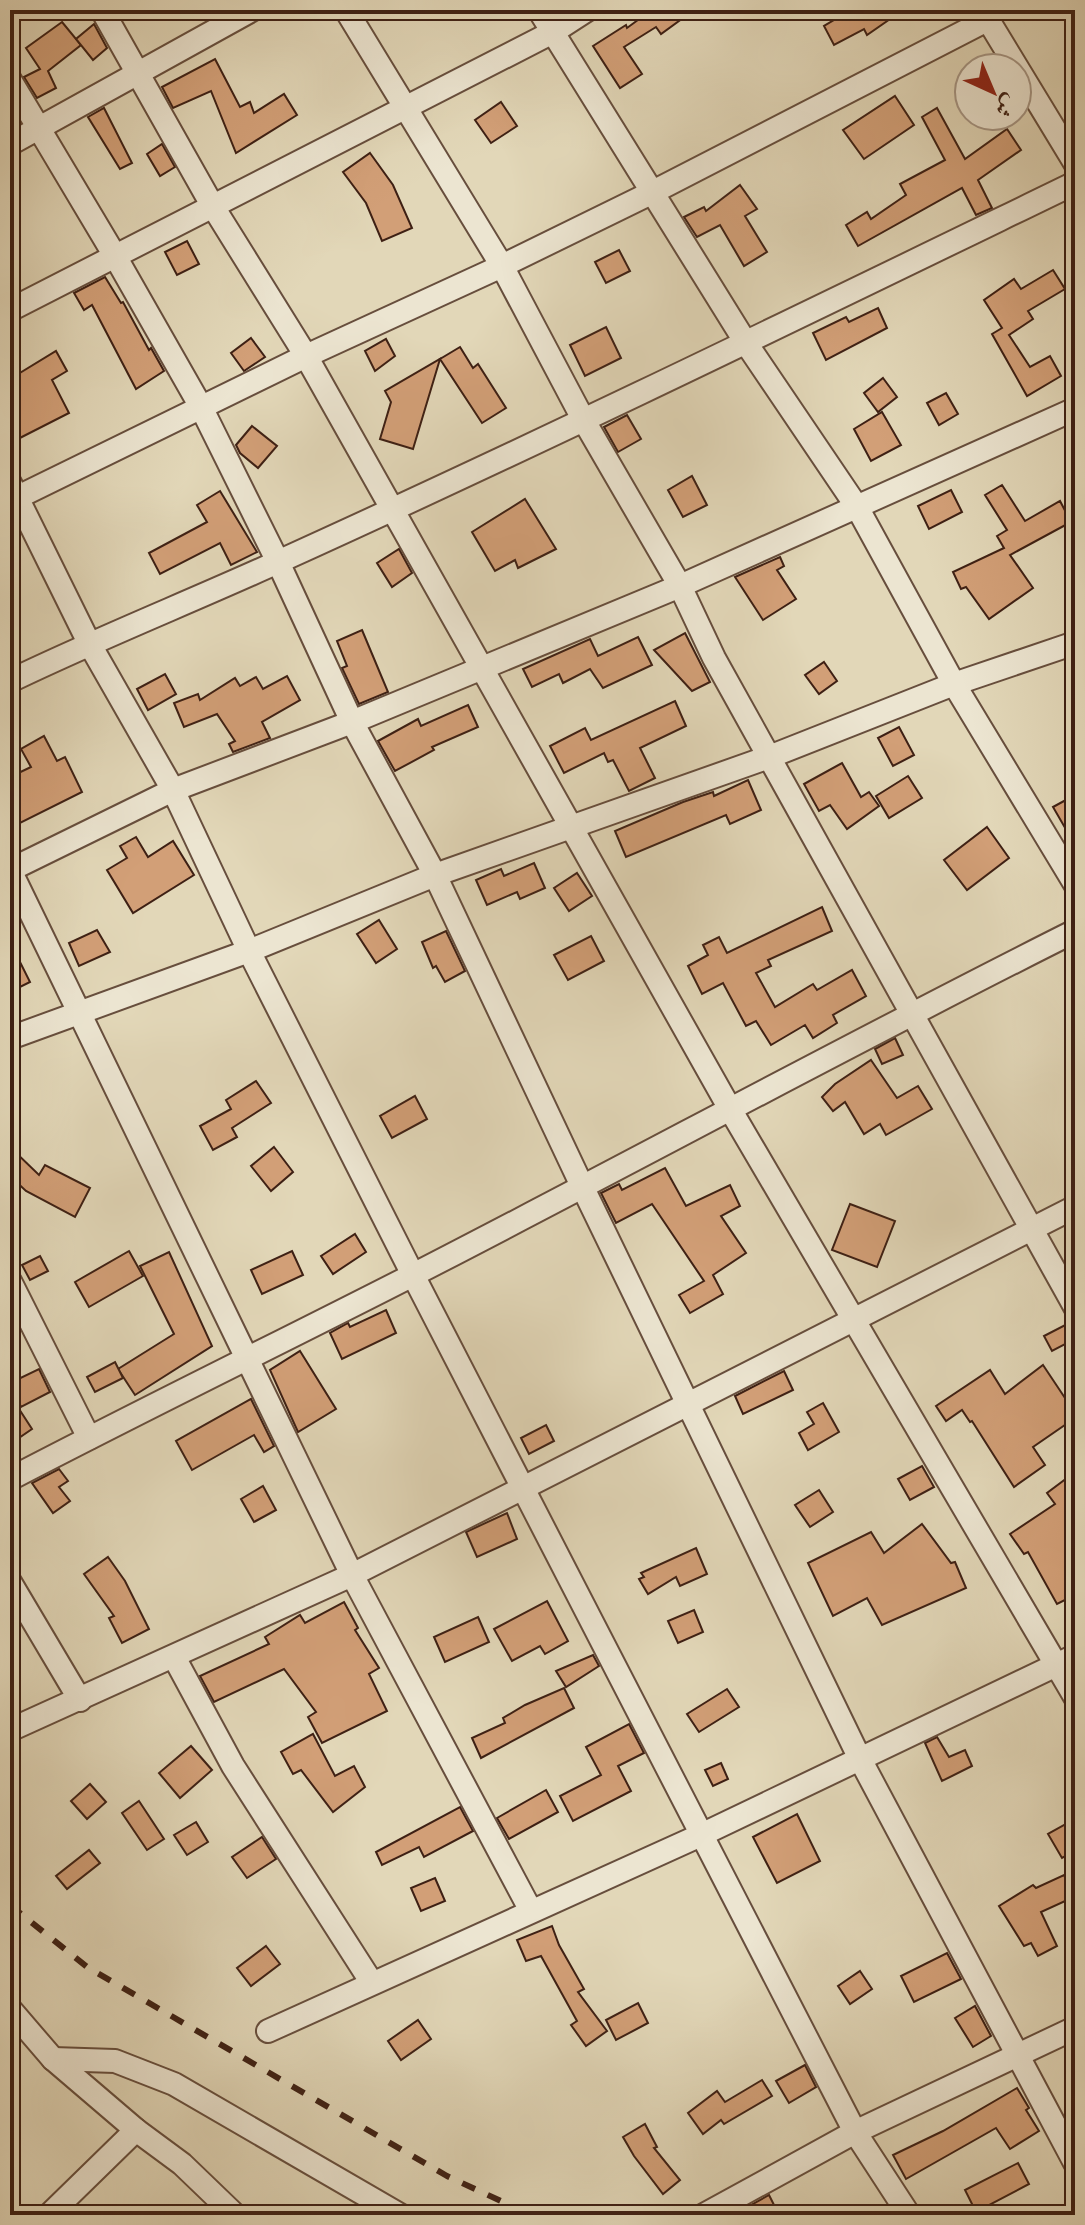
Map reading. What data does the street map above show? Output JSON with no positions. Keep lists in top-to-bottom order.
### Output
{
  "north": "bottom right"
}
